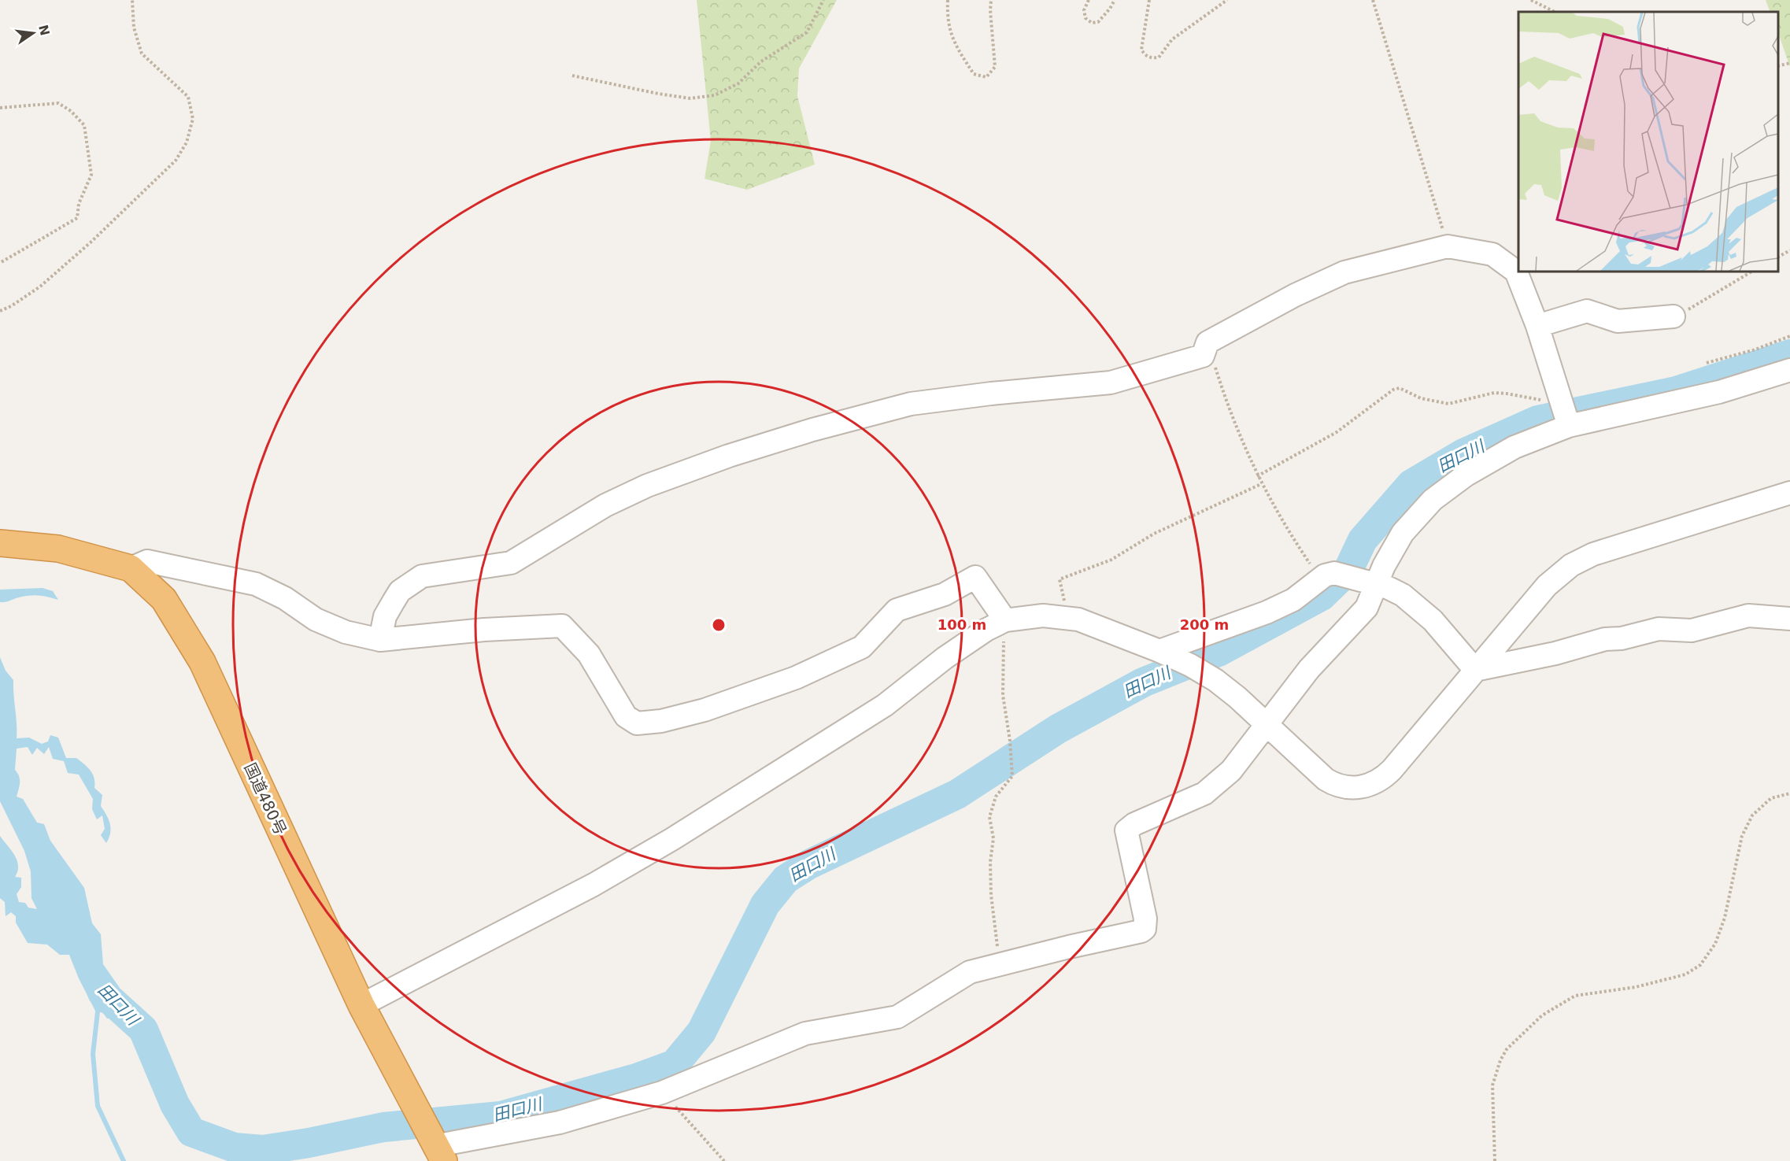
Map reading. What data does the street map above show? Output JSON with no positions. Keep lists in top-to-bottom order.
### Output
{
  "streets": {
    "highway": ["国道480号"]
  },
  "water": ["田口川"],
  "north": "right",
  "rings": ["100 m", "200 m"]
}
